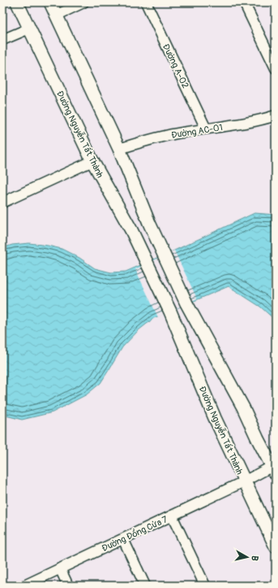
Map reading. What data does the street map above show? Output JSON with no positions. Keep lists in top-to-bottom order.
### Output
{
  "streets": {
    "main road": ["Đường Nguyễn Tất Thành"],
    "street": ["Đường A-02", "Đường AC-01", "Đường Đồng Cửa 7"]
  },
  "crossings": [
    ["Đường A-02", "Đường AC-01"],
    ["Đường Nguyễn Tất Thành", "Đường Đồng Cửa 7"]
  ],
  "north": "right"
}
